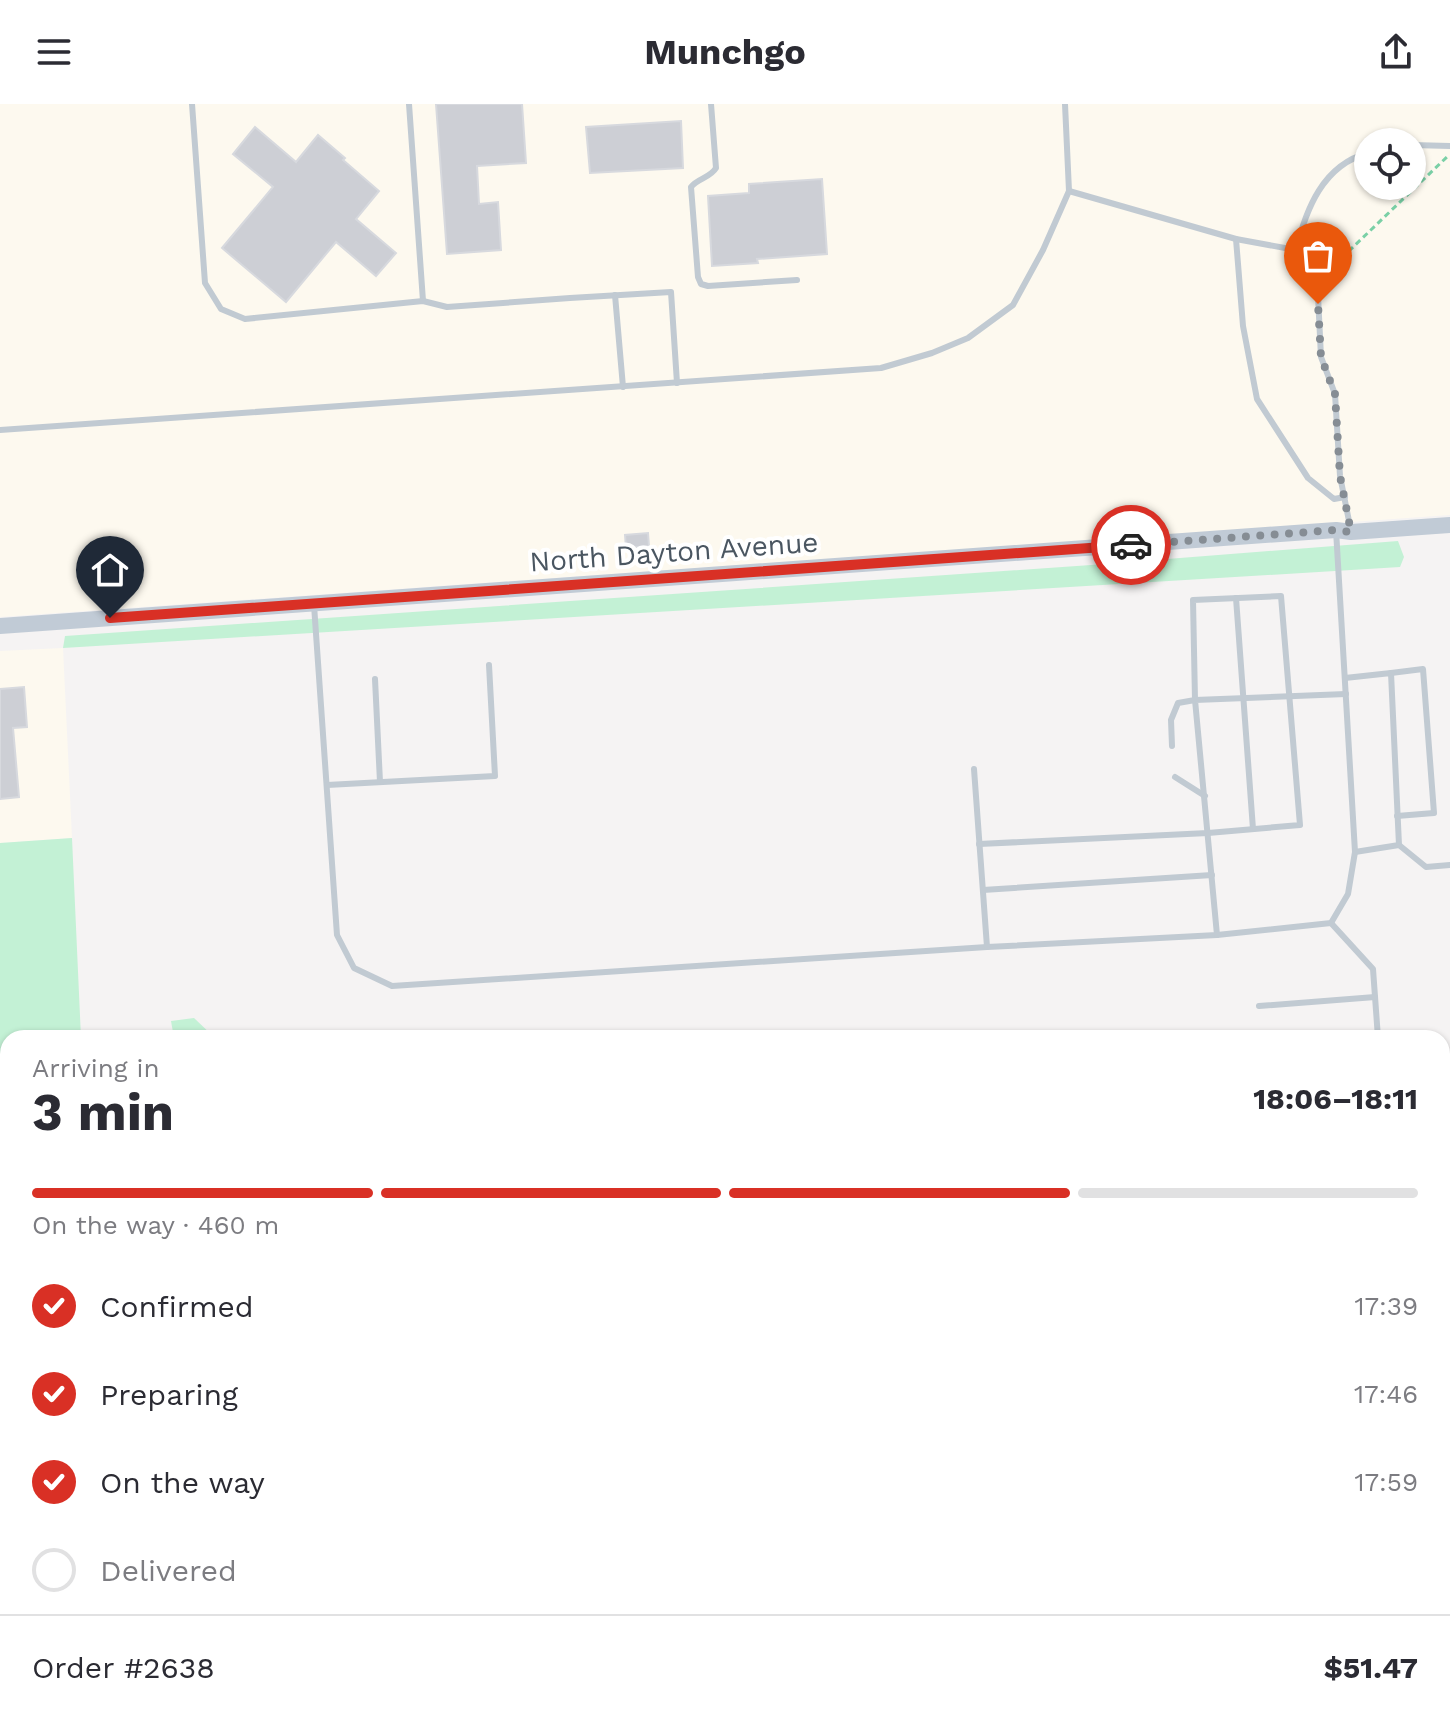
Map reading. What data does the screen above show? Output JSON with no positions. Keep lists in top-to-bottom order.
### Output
{
  "streets": {
    "main road": ["North Dayton Avenue"]
  },
  "page": {
    "header": "Munchgo",
    "heading": ["3 min", "Arriving in", "18:06–18:11"],
    "panel": ["Order #2638", "$51.47"],
    "bar": "On the way · 460 m",
    "list": [
      ["Confirmed", "17:39"],
      ["Preparing", "17:46"],
      ["On the way", "17:59"],
      "Delivered"
    ]
  }
}
